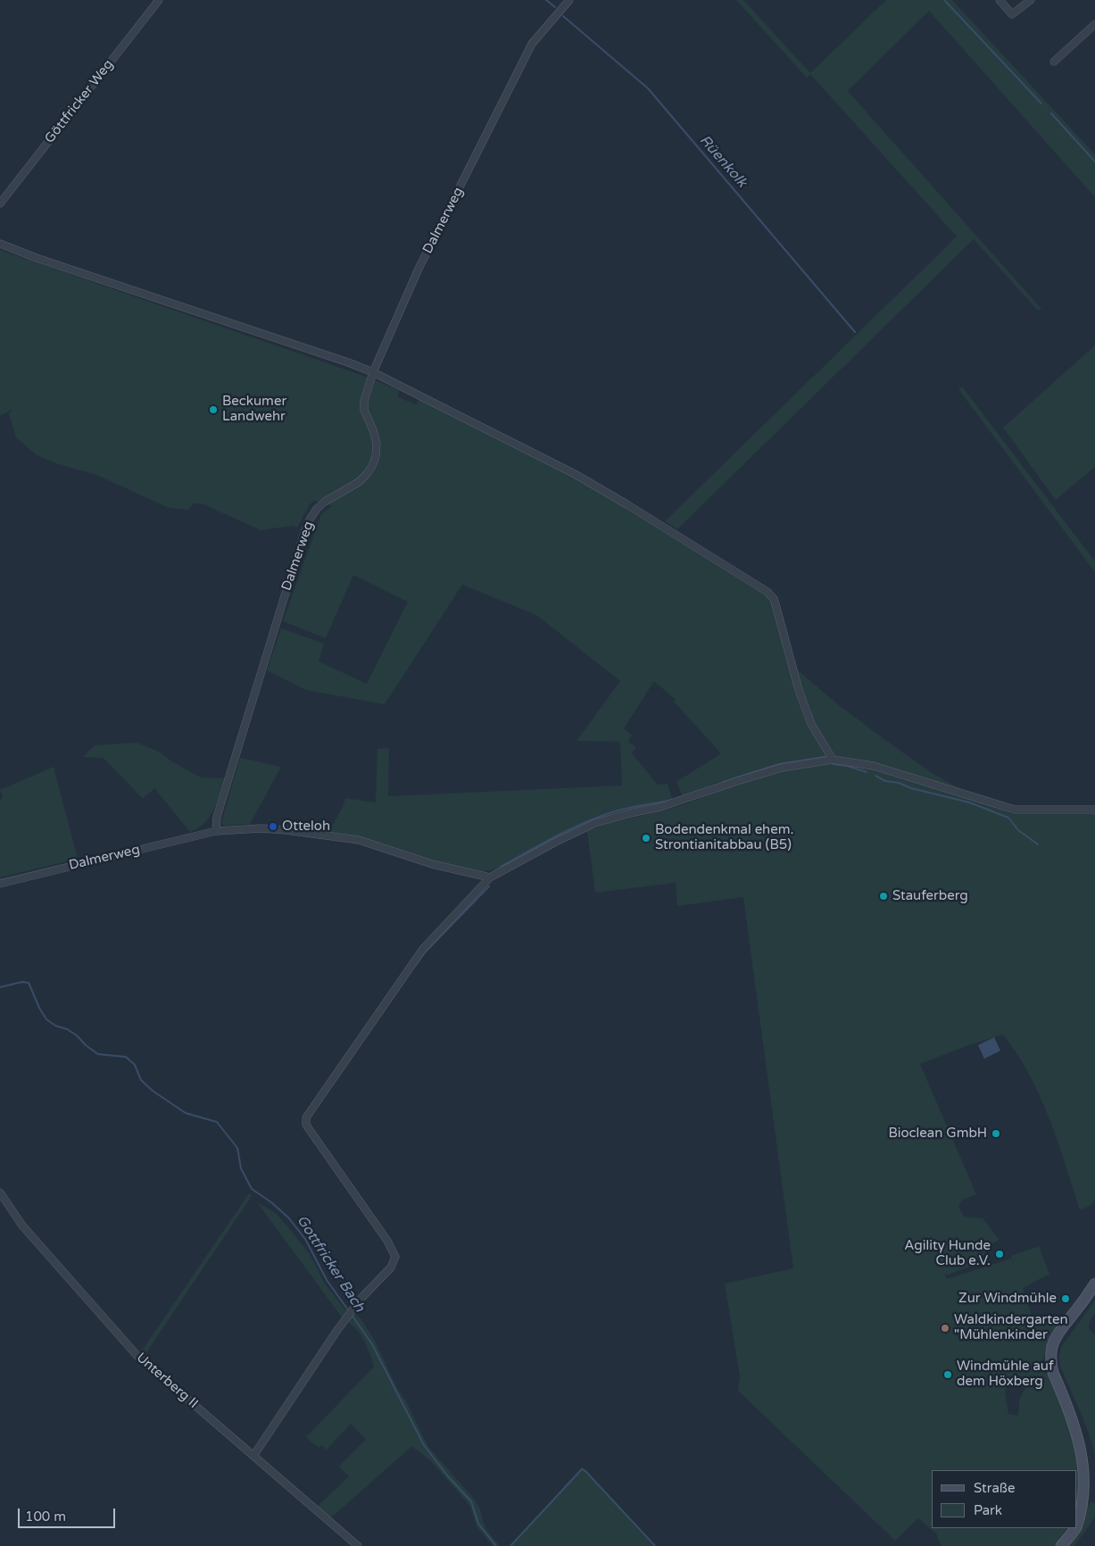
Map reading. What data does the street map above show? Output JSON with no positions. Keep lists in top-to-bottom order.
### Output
{
  "streets": {
    "street": ["Göttfricker Weg", "Dalmerweg", "Unterberg II"]
  },
  "water": ["Rüenkolk", "Gottfricker Bach"],
  "places": [
    "Beckumer Landwehr",
    "Otteloh",
    "Bodendenkmal ehem. Strontianitabbau (B5)",
    "Stauferberg",
    "Bioclean GmbH",
    "Agility Hunde Club e.V.",
    "Zur Windmühle",
    "Waldkindergarten \"Mühlenkinder",
    "Windmühle auf dem Höxberg"
  ],
  "legend": ["Straße", "Park"],
  "scale_bar": "100 m"
}
